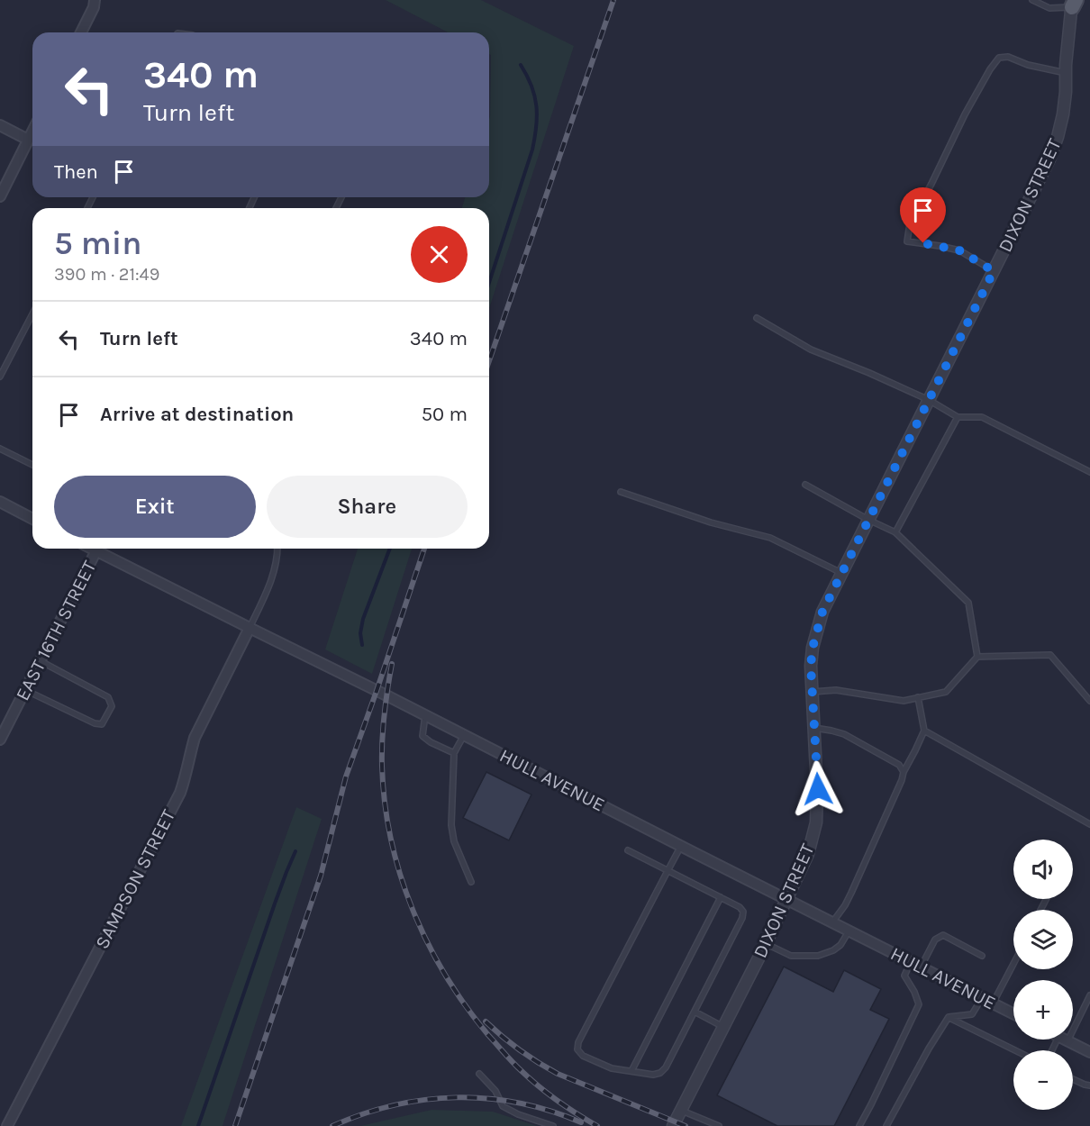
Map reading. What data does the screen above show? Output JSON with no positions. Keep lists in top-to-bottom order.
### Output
{
  "streets": {
    "street": [
      "DIXON STREET",
      "EAST 16TH STREET",
      "HULL AVENUE",
      "SAMPSON STREET"
    ]
  },
  "crossings": [
    ["DIXON STREET", "HULL AVENUE"],
    ["EAST 16TH STREET", "HULL AVENUE"],
    ["HULL AVENUE", "SAMPSON STREET"]
  ],
  "page": {
    "turn": ["340 m", "Turn left"],
    "then": "Then",
    "heading": ["5 min", "390 m · 21:49"],
    "list": [
      {
        "name": "Turn left",
        "value": "340 m"
      },
      {
        "name": "Arrive at destination",
        "value": "50 m"
      }
    ],
    "buttons": ["Exit", "Share"],
    "map_buttons": ["+", "−"]
  }
}
